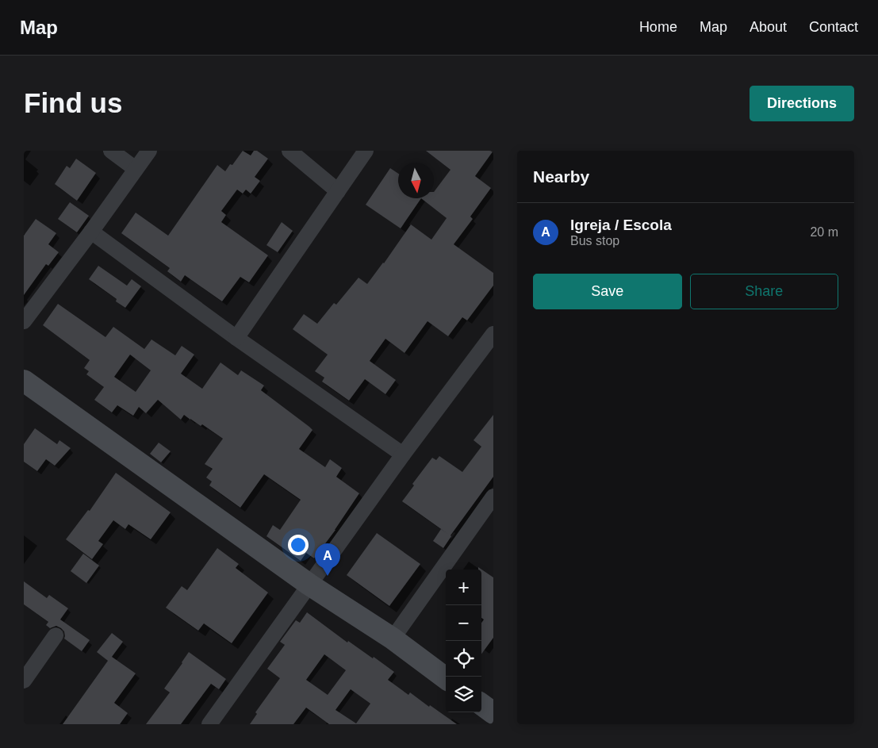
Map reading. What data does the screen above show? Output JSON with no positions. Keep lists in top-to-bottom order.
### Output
{
  "north": "bottom",
  "page": {
    "header": "Map",
    "nav": [
      "Home",
      "Map",
      "About",
      "Contact"
    ],
    "buttons": [
      "Directions",
      ["Save", "Share"]
    ],
    "title": "Find us",
    "heading": "Nearby",
    "list": [
      {
        "mark": "A",
        "name": "Igreja / Escola",
        "note": "Bus stop",
        "value": "20 m"
      }
    ],
    "pins": "A",
    "map_buttons": ["+", "−"]
  }
}
